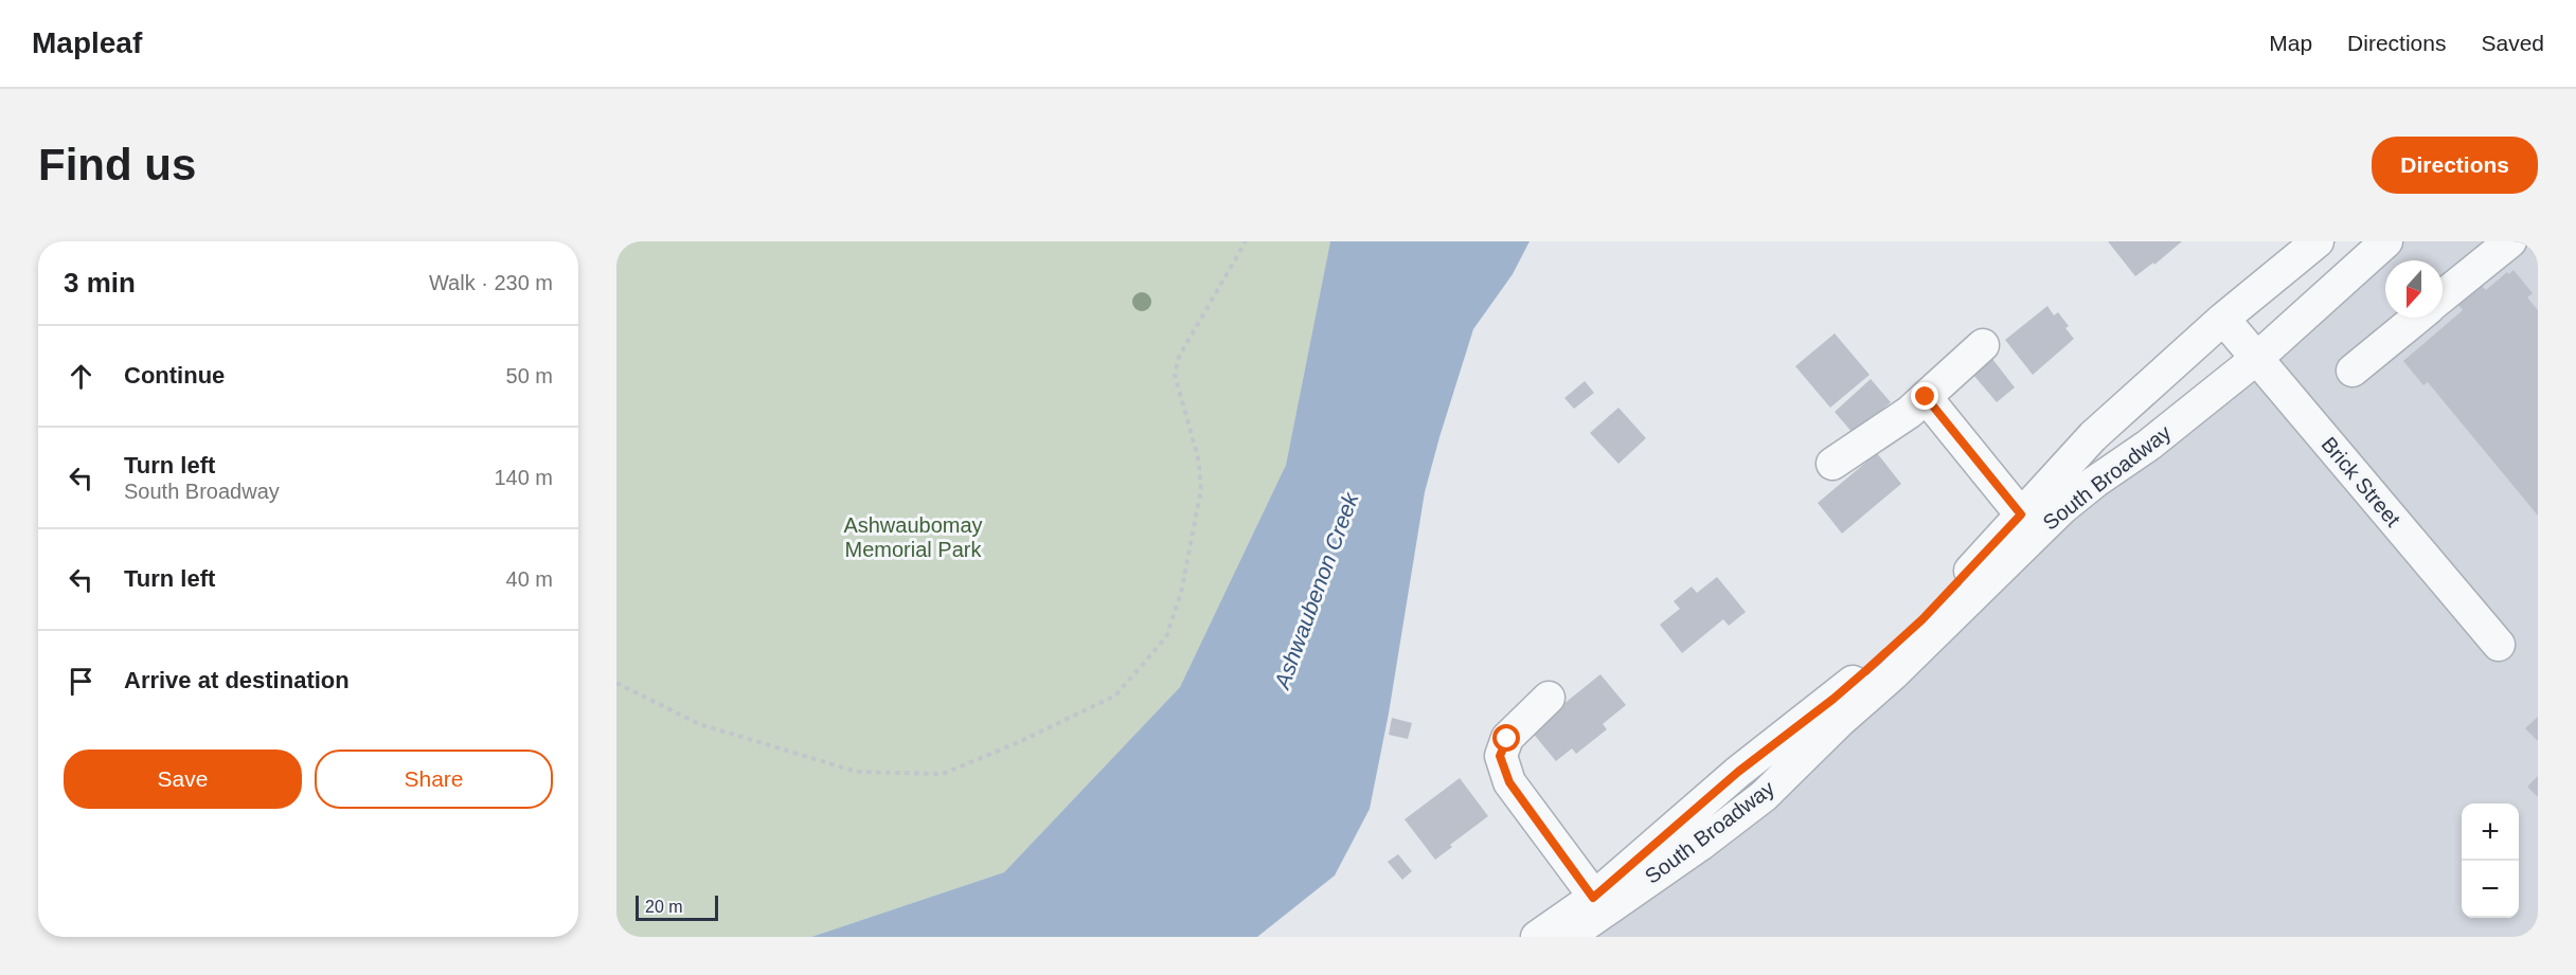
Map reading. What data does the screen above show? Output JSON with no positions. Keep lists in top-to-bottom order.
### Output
{
  "streets": {
    "street": ["South Broadway", "Brick Street"]
  },
  "crossings": [
    ["South Broadway", "Brick Street"]
  ],
  "water": ["Ashwaubenon Creek"],
  "parks": ["Ashwaubomay Memorial Park"],
  "scale_bar": "20 m",
  "north": "bottom",
  "page": {
    "header": "Mapleaf",
    "nav": ["Map", "Directions", "Saved"],
    "buttons": [
      "Directions",
      ["Save", "Share"]
    ],
    "title": "Find us",
    "heading": ["3 min", "Walk · 230 m"],
    "list": [
      ["Continue", "50 m"],
      ["Turn left", "South Broadway", "140 m"],
      ["Turn left", "40 m"],
      "Arrive at destination"
    ],
    "map_buttons": ["+", "−"],
    "scale": "20 m"
  }
}
